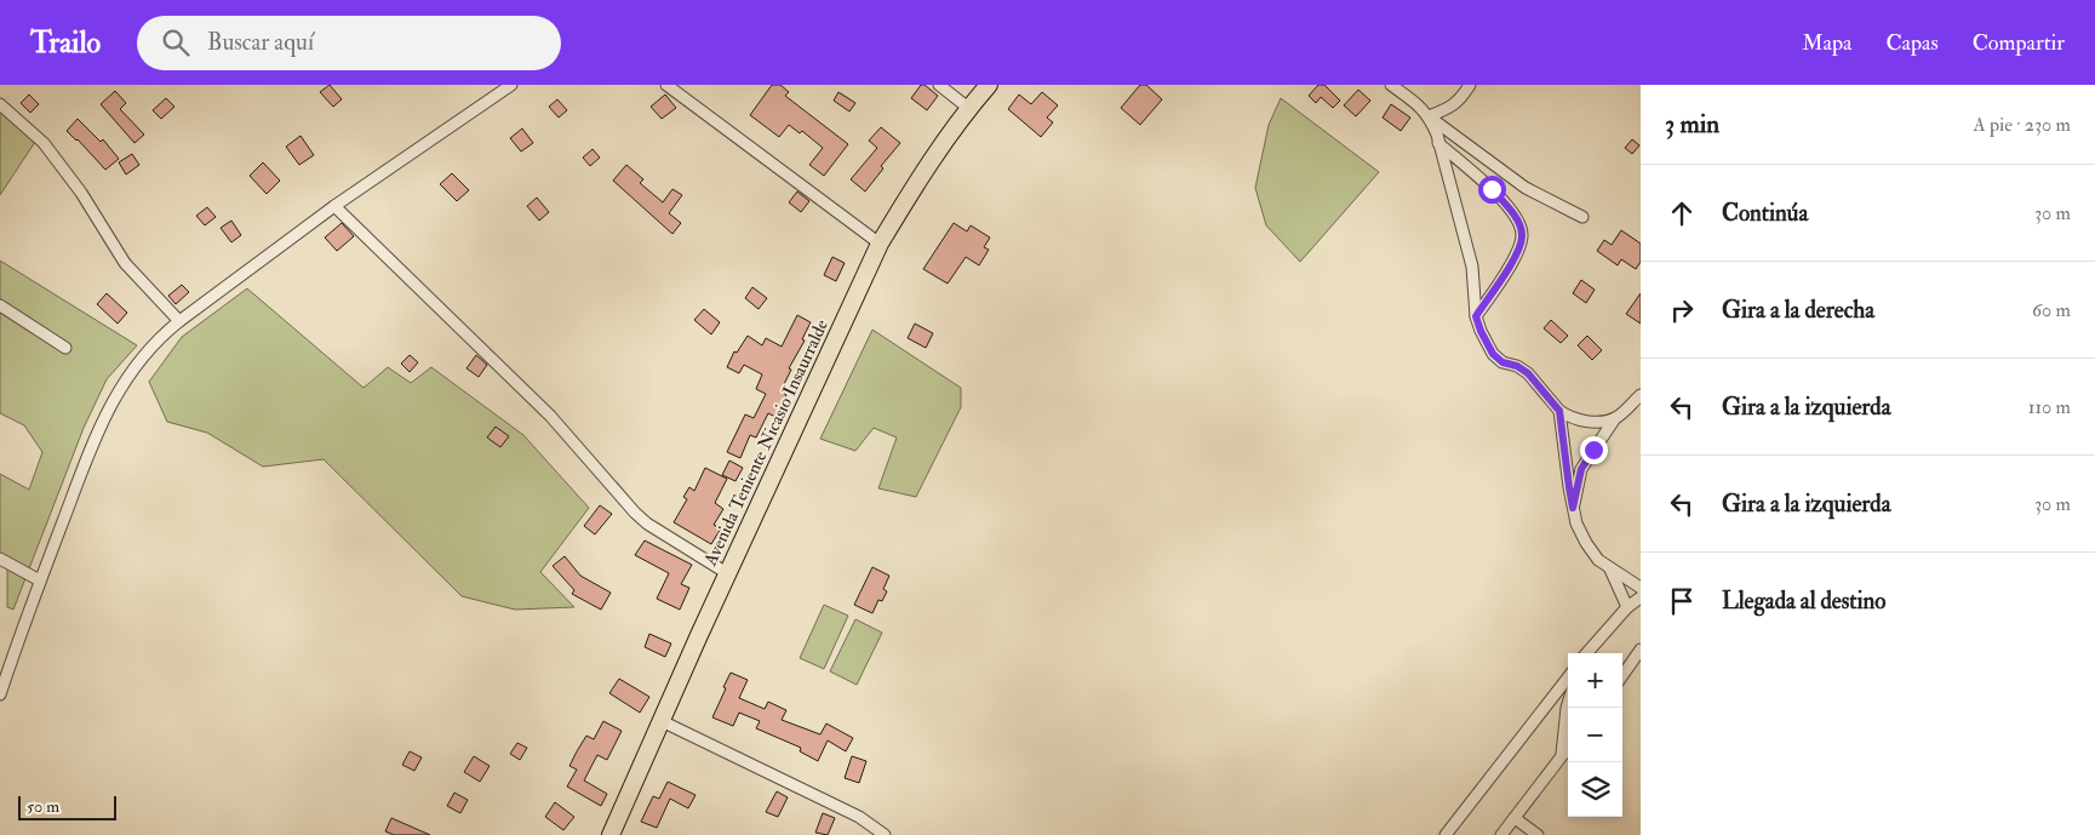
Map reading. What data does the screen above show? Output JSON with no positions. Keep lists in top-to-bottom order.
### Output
{
  "streets": {
    "main road": ["Avenida Teniente Nicasio Insaurralde"]
  },
  "scale_bar": "50 m",
  "page": {
    "header": "Trailo",
    "search": "Buscar aquí",
    "nav": ["Mapa", "Capas", "Compartir"],
    "heading": ["3 min", "A pie · 230 m"],
    "list": [
      ["Continúa", "30 m"],
      ["Gira a la derecha", "60 m"],
      ["Gira a la izquierda", "110 m"],
      ["Gira a la izquierda", "30 m"],
      "Llegada al destino"
    ],
    "map_buttons": ["+", "−"],
    "scale": "50 m"
  }
}
